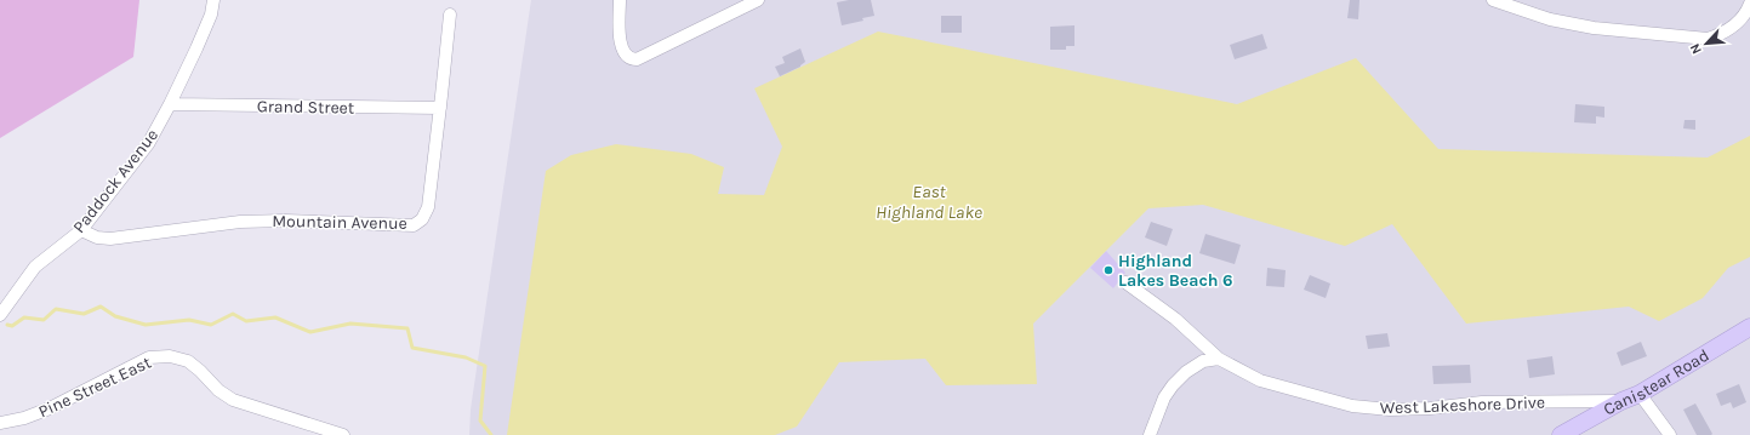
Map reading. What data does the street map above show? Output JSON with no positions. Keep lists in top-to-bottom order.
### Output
{
  "streets": {
    "street": [
      "Grand Street",
      "Paddock Avenue",
      "Mountain Avenue",
      "Canistear Road",
      "Pine Street East",
      "West Lakeshore Drive"
    ]
  },
  "crossings": [
    ["Grand Street", "Paddock Avenue"],
    ["Grand Street", "Mountain Avenue"],
    ["Paddock Avenue", "Mountain Avenue"],
    ["Canistear Road", "West Lakeshore Drive"]
  ],
  "water": ["East Highland Lake"],
  "places": ["Highland Lakes Beach 6"],
  "north": "bottom left"
}
